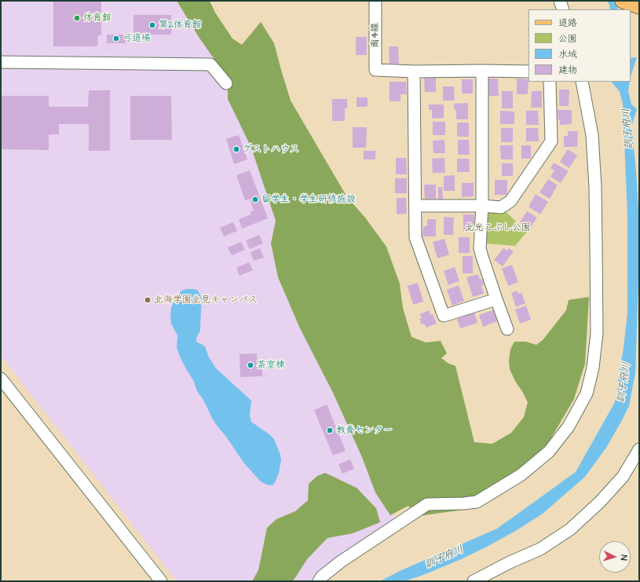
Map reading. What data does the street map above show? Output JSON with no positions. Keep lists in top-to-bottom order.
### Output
{
  "streets": {
    "street": ["南4線"]
  },
  "water": ["訓子府川"],
  "parks": ["北光こぶし公園"],
  "places": [
    "体育館",
    "第2体育館",
    "弓道場",
    "ゲストハウス",
    "留学生・学生研修施設",
    "北海学園北見キャンパス",
    "茶室棟",
    "教養センター"
  ],
  "legend": [
    "道路",
    "公園",
    "水域",
    "建物"
  ],
  "north": "right"
}
